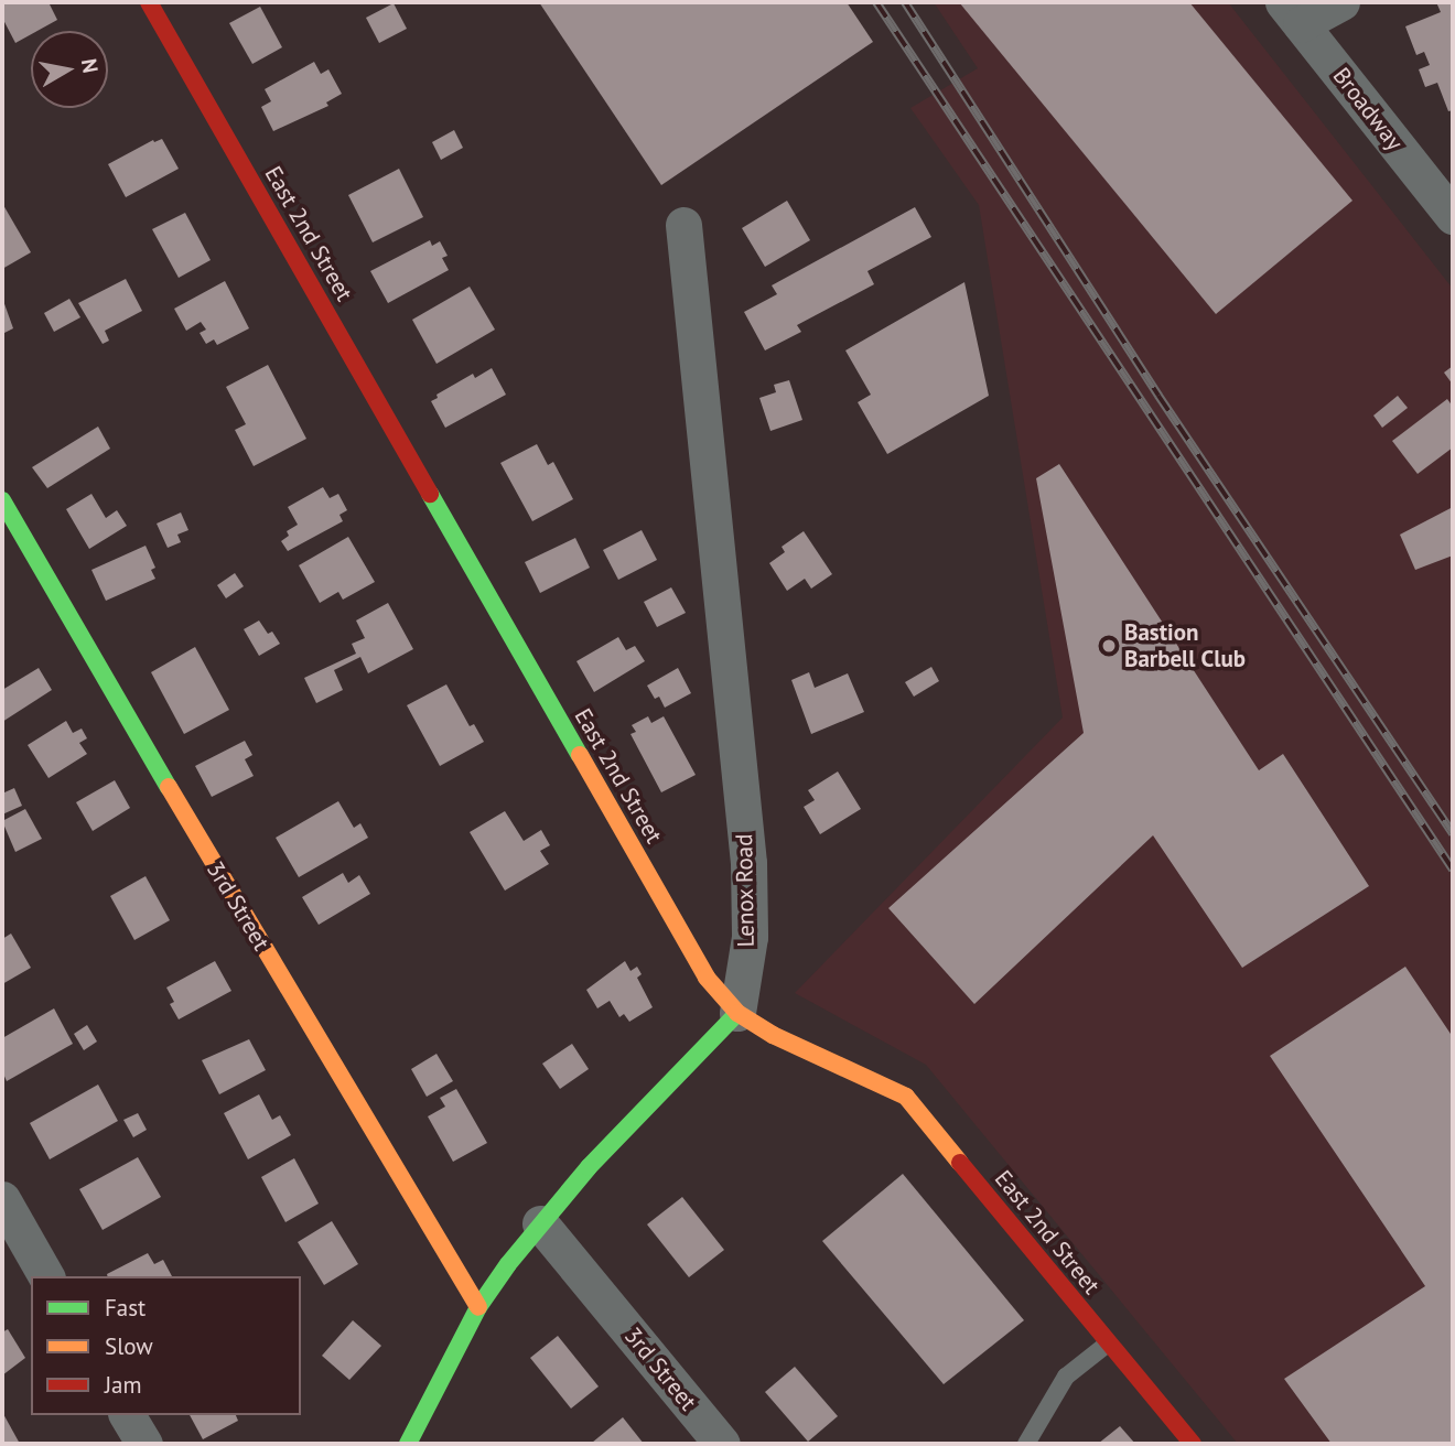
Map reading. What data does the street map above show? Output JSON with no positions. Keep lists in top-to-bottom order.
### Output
{
  "streets": {
    "street": [
      "Broadway",
      "East 2nd Street",
      "Lenox Road",
      "3rd Street"
    ]
  },
  "crossings": [
    ["East 2nd Street", "Lenox Road"]
  ],
  "places": ["Bastion Barbell Club"],
  "legend": ["Fast", "Slow", "Jam"],
  "north": "right"
}
